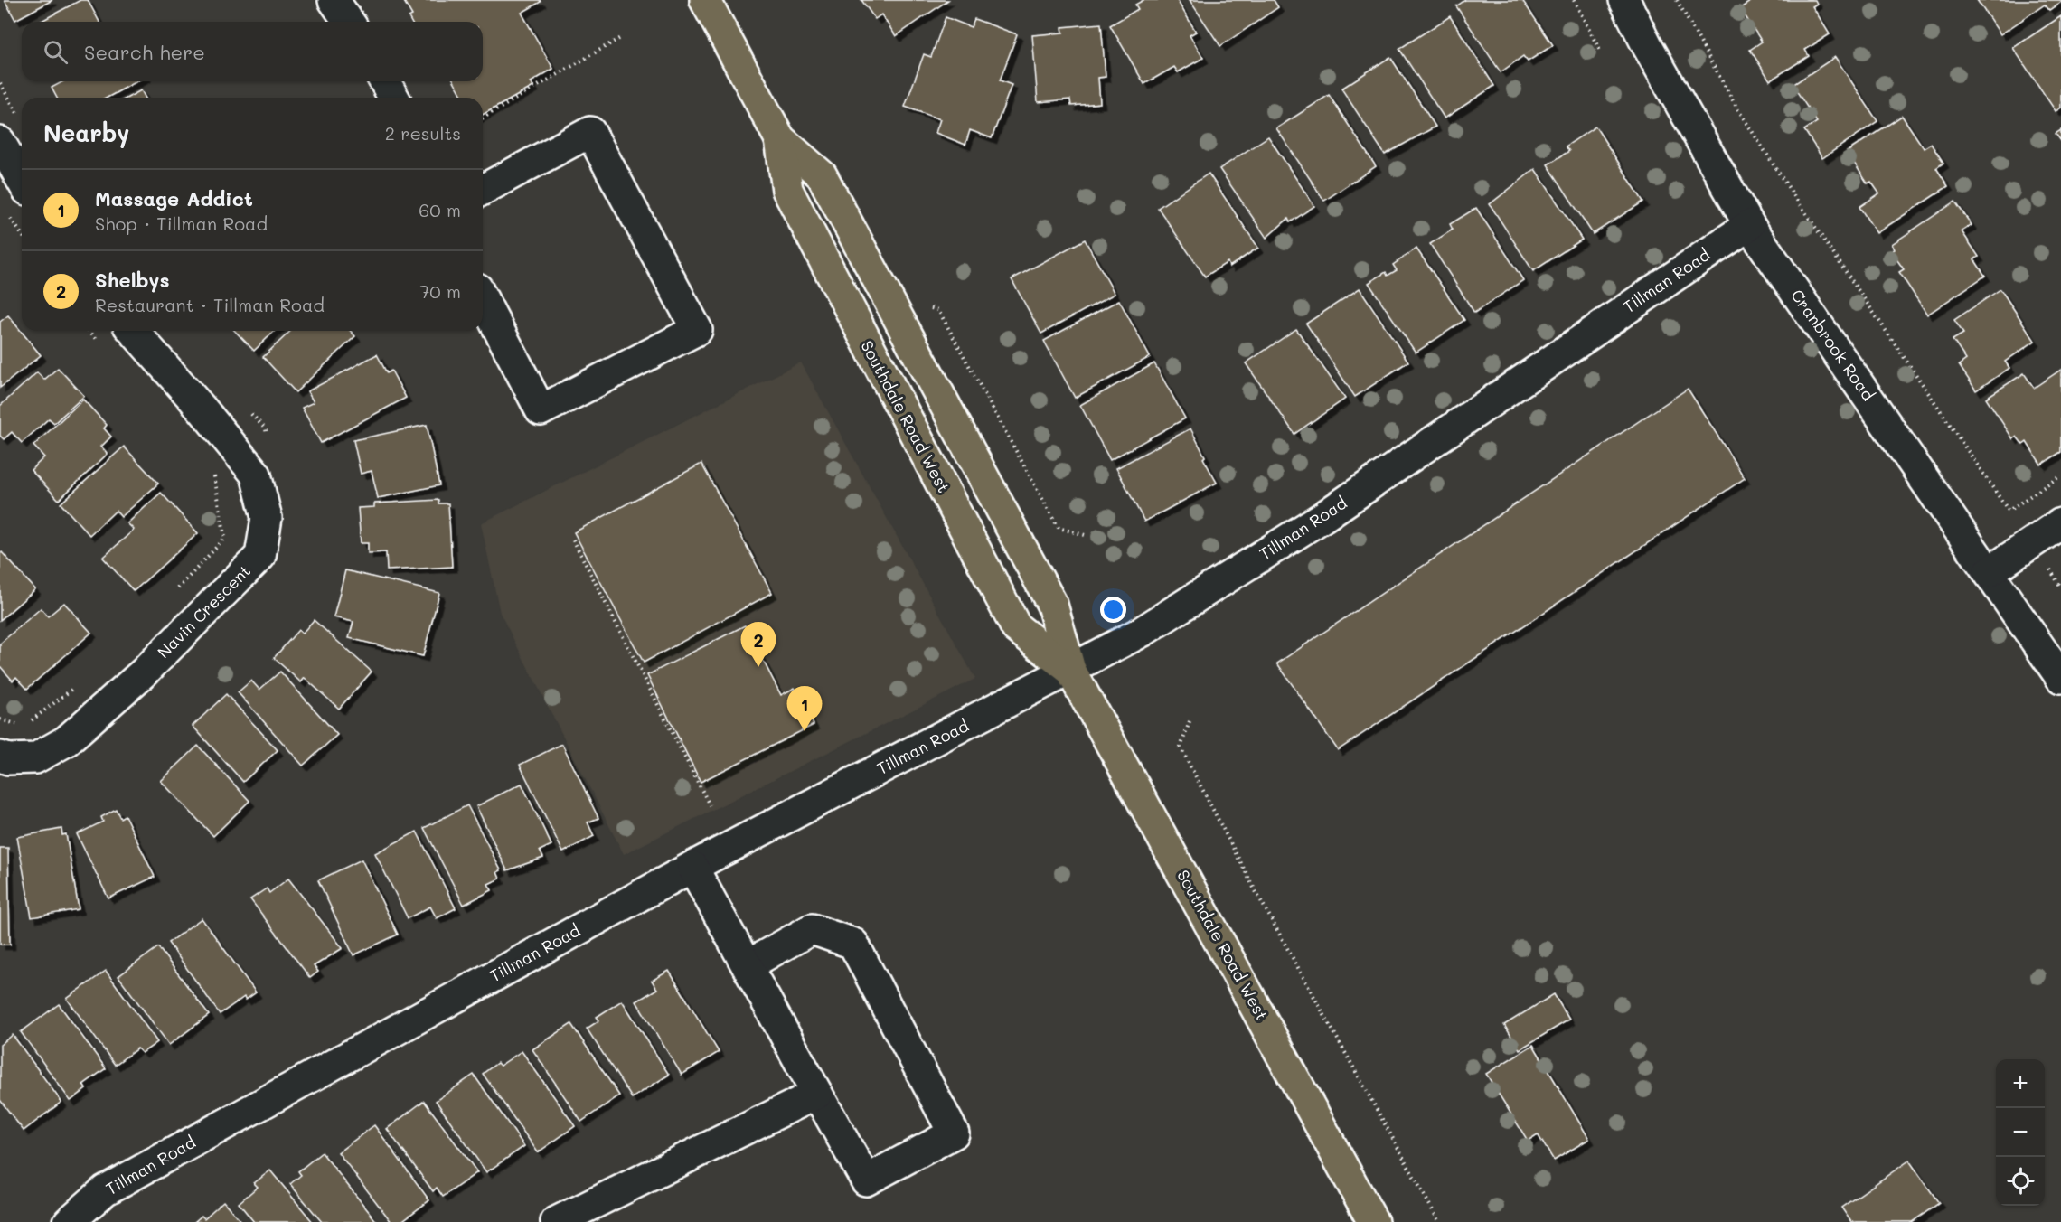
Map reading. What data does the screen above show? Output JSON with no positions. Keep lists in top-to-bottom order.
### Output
{
  "streets": {
    "main road": ["Southdale Road West"],
    "street": ["Tillman Road", "Cranbrook Road", "Navin Crescent"]
  },
  "crossings": [
    ["Tillman Road", "Cranbrook Road"],
    ["Tillman Road", "Southdale Road West"]
  ],
  "page": {
    "search": "Search here",
    "heading": ["Nearby", "2 results"],
    "list": [
      {
        "mark": "1",
        "name": "Massage Addict",
        "note": "Shop · Tillman Road",
        "value": "60 m"
      },
      {
        "mark": "2",
        "name": "Shelbys",
        "note": "Restaurant · Tillman Road",
        "value": "70 m"
      }
    ],
    "pins": ["2", "1"],
    "map_buttons": ["+", "−"]
  }
}
